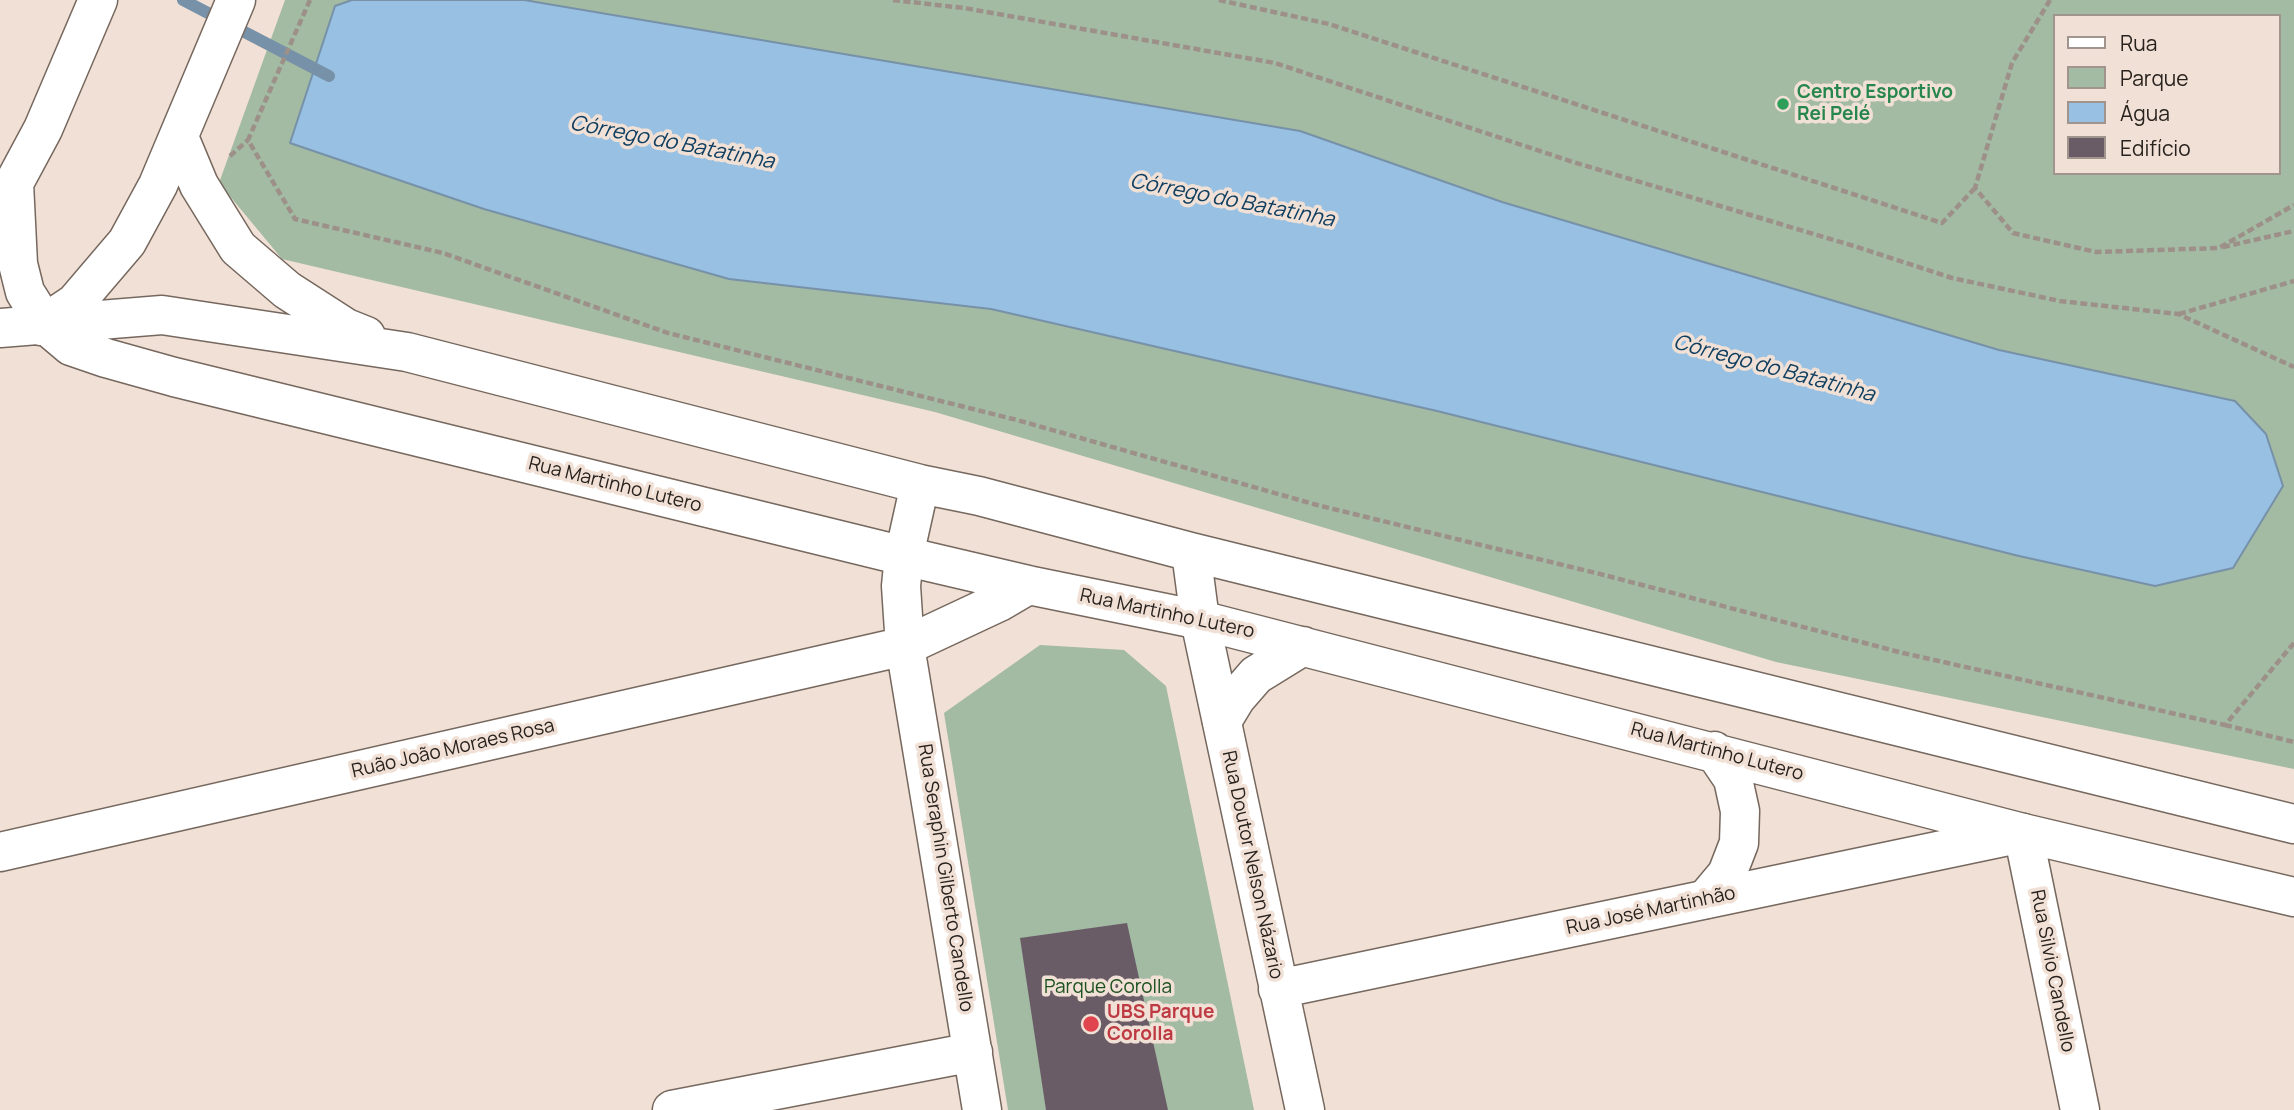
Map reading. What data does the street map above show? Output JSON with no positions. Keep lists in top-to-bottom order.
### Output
{
  "streets": {
    "main road": [
      "Rua Martinho Lutero",
      "Ruão João Moraes Rosa",
      "Rua Doutor Nelson Názario",
      "Rua Seraphin Gilberto Candello",
      "Rua José Martinhão",
      "Rua Silvio Candello"
    ]
  },
  "crossings": [
    ["Rua Martinho Lutero", "Ruão João Moraes Rosa"],
    ["Rua Martinho Lutero", "Rua Doutor Nelson Názario"],
    ["Rua Martinho Lutero", "Rua Seraphin Gilberto Candello"],
    ["Rua Martinho Lutero", "Rua José Martinhão"],
    ["Rua Martinho Lutero", "Rua Silvio Candello"],
    ["Ruão João Moraes Rosa", "Rua Seraphin Gilberto Candello"],
    ["Rua Doutor Nelson Názario", "Rua José Martinhão"],
    ["Rua José Martinhão", "Rua Silvio Candello"]
  ],
  "water": ["Córrego do Batatinha"],
  "parks": ["Parque Corolla"],
  "places": ["Centro Esportivo Rei Pelé", "UBS Parque Corolla"],
  "legend": [
    "Rua",
    "Parque",
    "Água",
    "Edifício"
  ]
}
